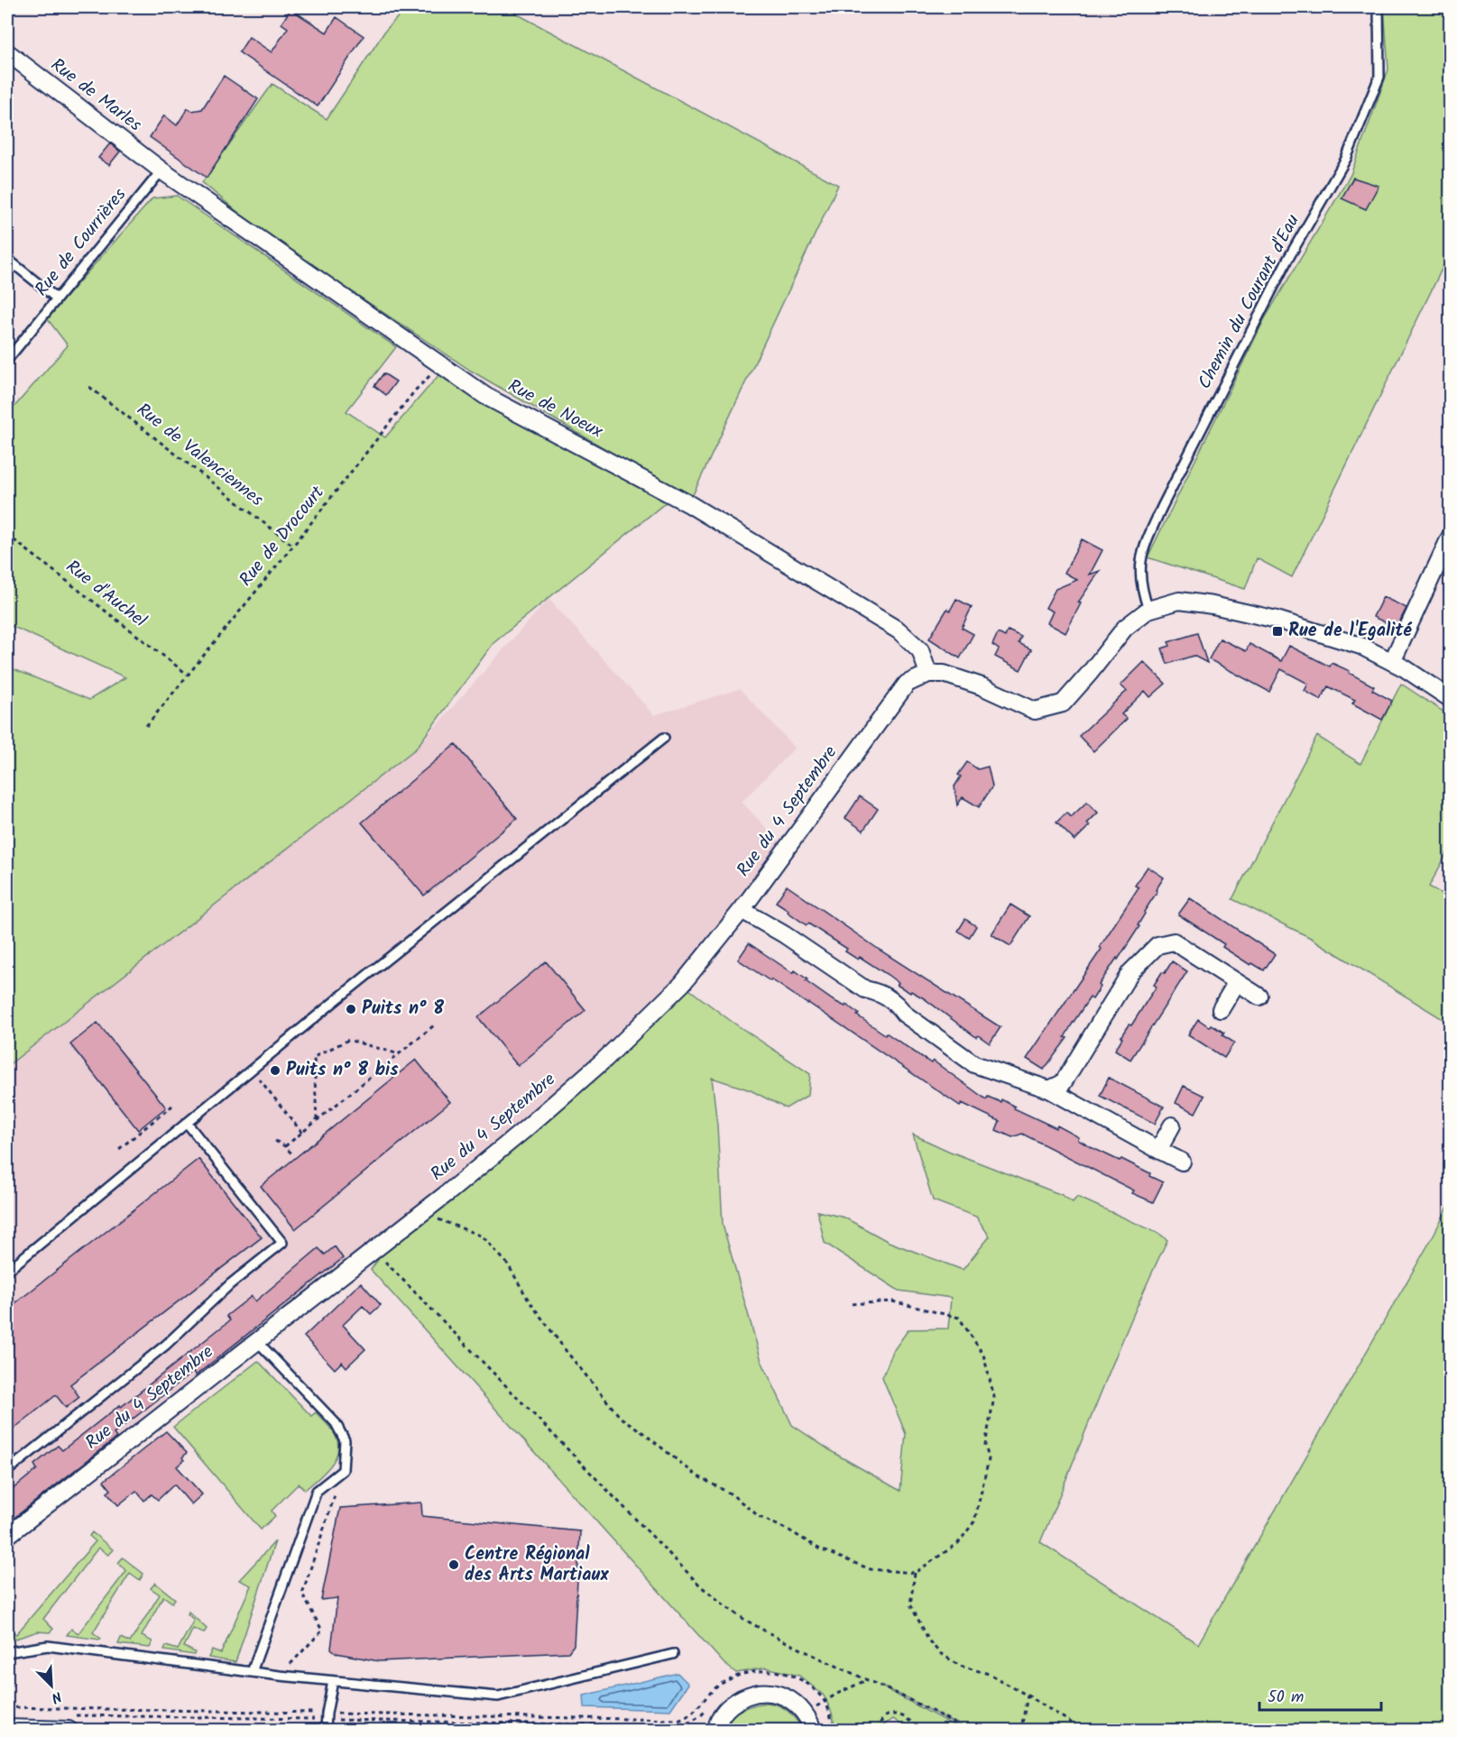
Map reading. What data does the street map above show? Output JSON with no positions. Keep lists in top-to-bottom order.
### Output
{
  "streets": {
    "street": ["Rue de Marles", "Rue de Noeux", "Rue du 4 Septembre"],
    "lane": ["Rue de Courrières", "Chemin du Courant d'Eau"],
    "path": ["Rue de Valenciennes", "Rue de Drocourt", "Rue d'Auchel"]
  },
  "crossings": [
    ["Rue de Marles", "Rue de Courrières"],
    ["Rue de Marles", "Rue de Noeux"],
    ["Rue de Courrières", "Rue de Noeux"],
    ["Rue de Noeux", "Rue de Drocourt"],
    ["Rue de Noeux", "Rue du 4 Septembre"],
    ["Rue de Valenciennes", "Rue de Drocourt"],
    ["Rue de Drocourt", "Rue d'Auchel"]
  ],
  "places": {
    "transit": ["Rue de l'Egalité"],
    "other": ["Puits n° 8", "Puits n° 8 bis", "Centre Régional des Arts Martiaux"]
  },
  "scale_bar": "50 m",
  "north": "bottom right"
}
